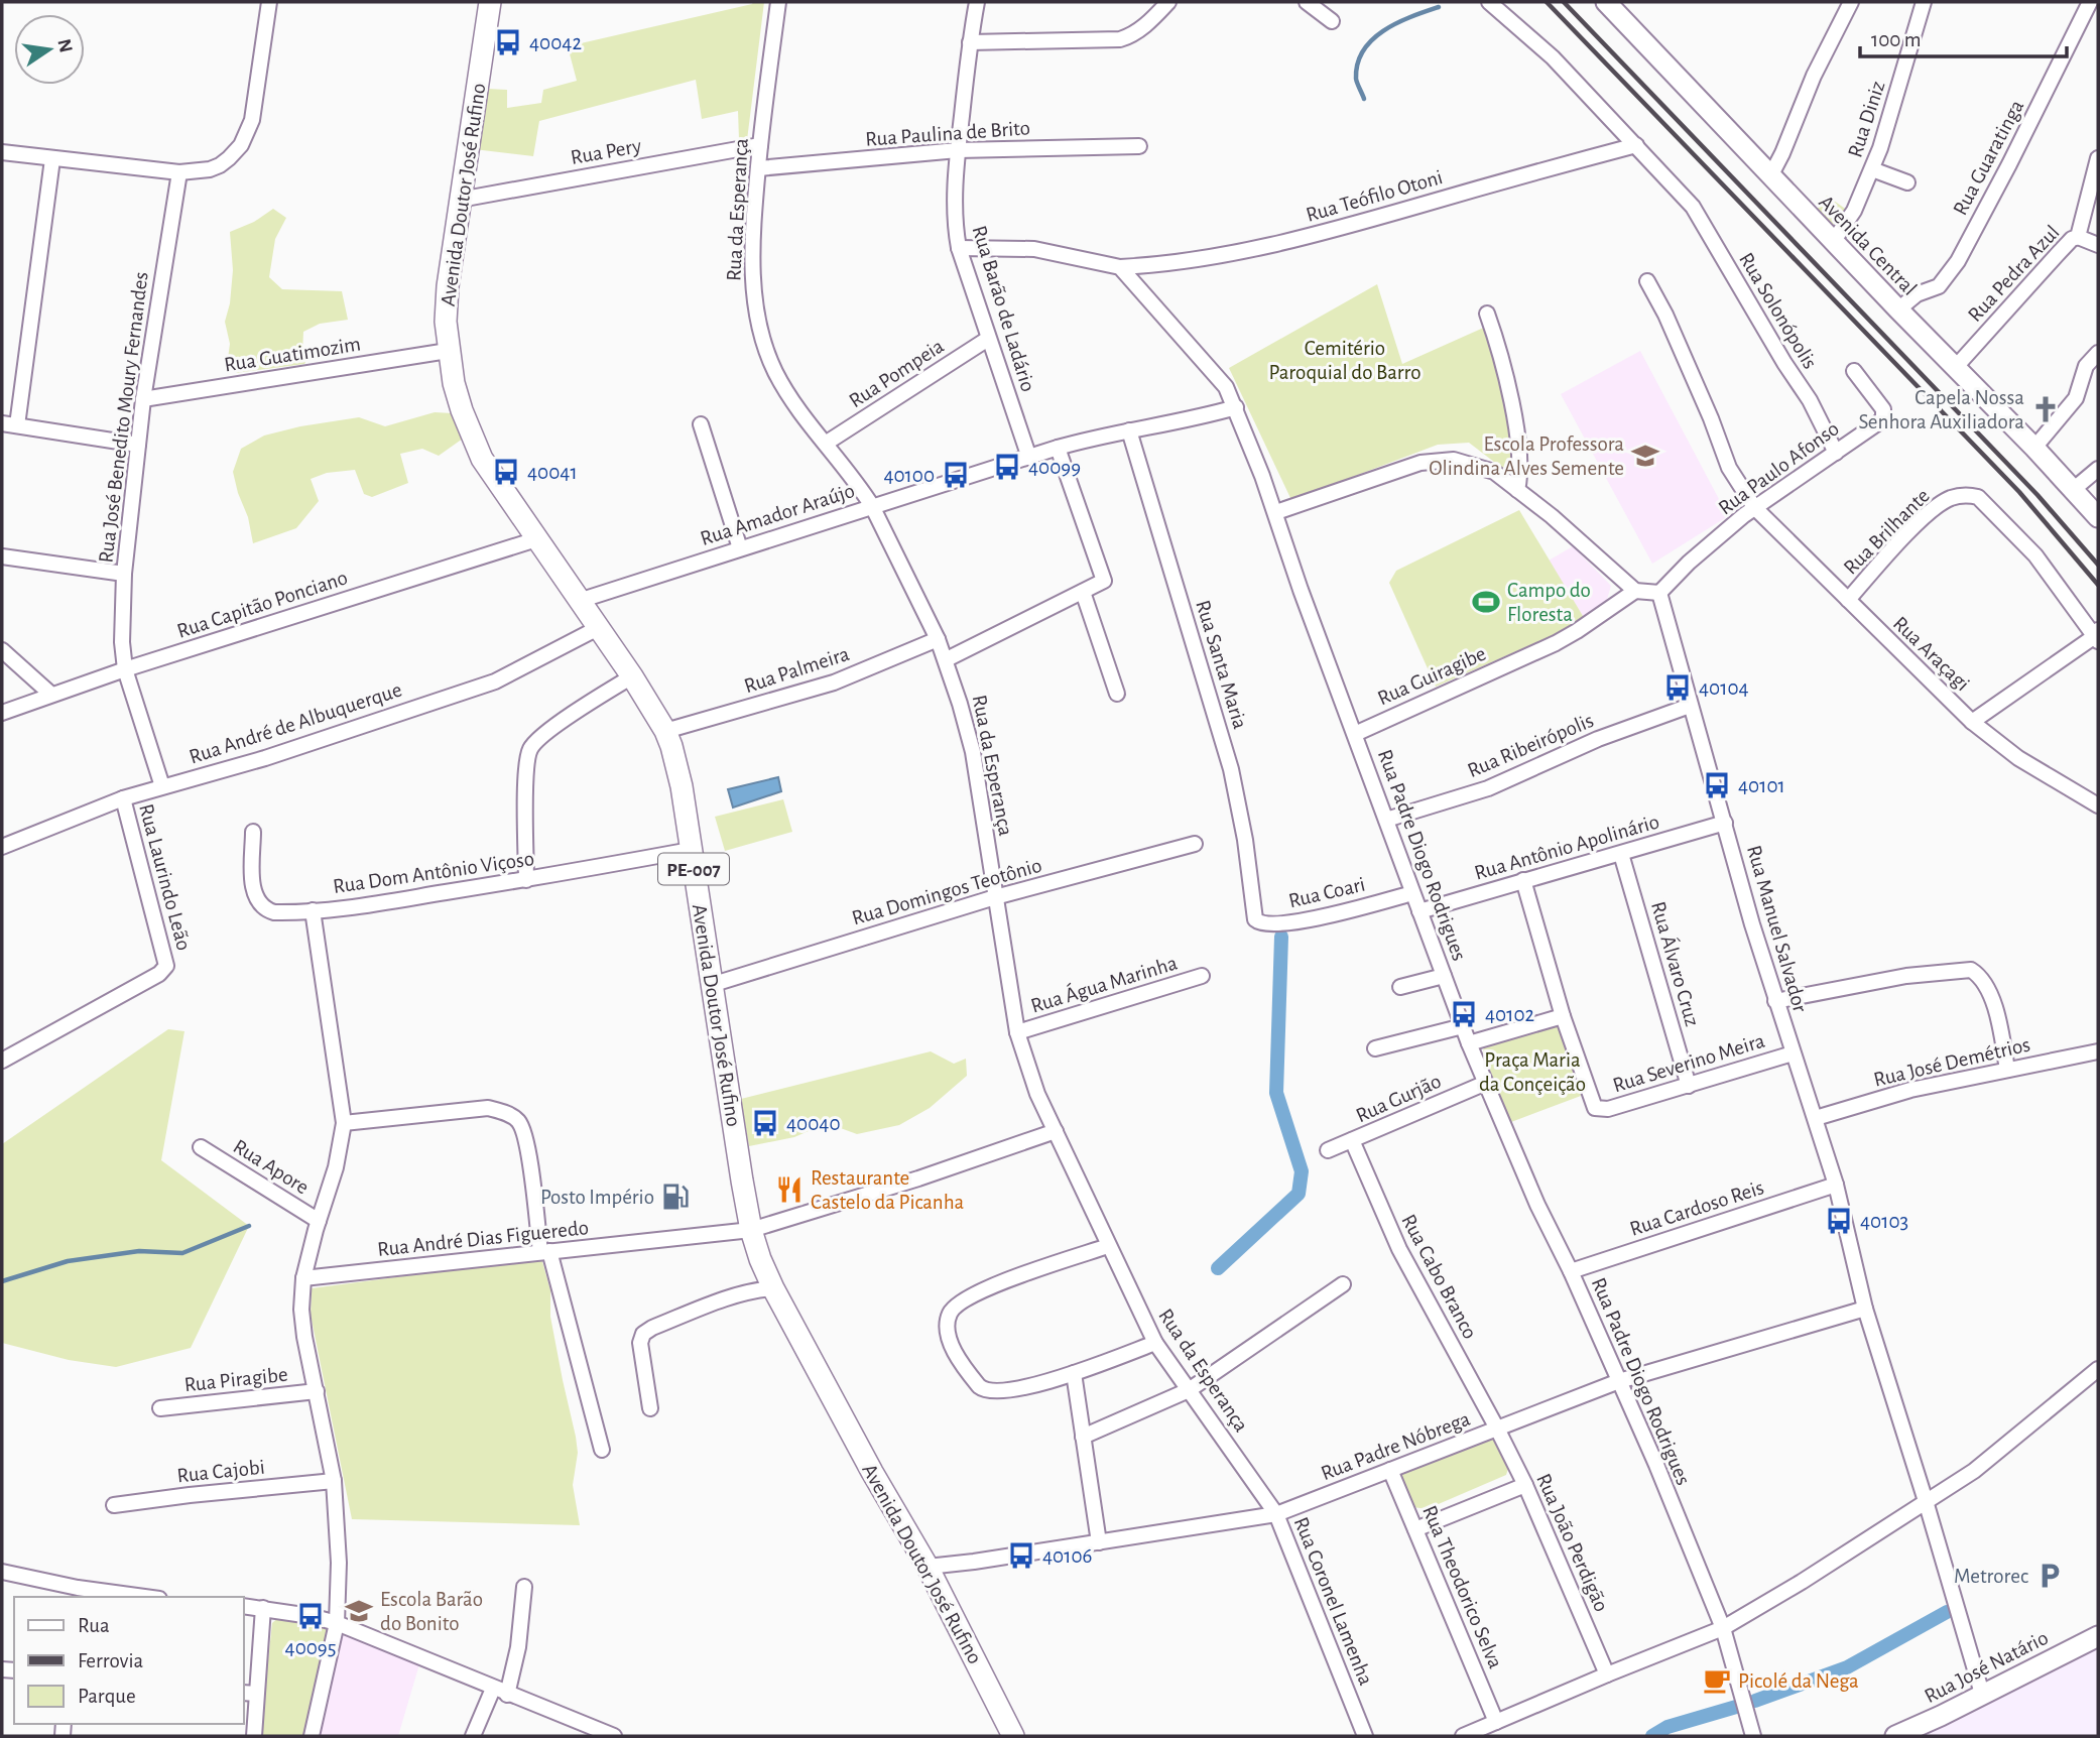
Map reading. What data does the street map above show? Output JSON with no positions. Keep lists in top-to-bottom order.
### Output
{
  "streets": {
    "main road": ["Avenida Doutor José Rufino", "PE-007"],
    "street": [
      "Rua Diniz",
      "Rua Paulina de Brito",
      "Rua Pery",
      "Rua Guaratinga",
      "Rua Teófilo Otoni",
      "Rua da Esperança",
      "Avenida Central",
      "Rua Pedra Azul",
      "Rua Barão de Ladário",
      "Rua Solonópolis",
      "Rua Guatimozim",
      "Rua Pompeia",
      "Rua José Benedito Moury Fernandes",
      "Rua Paulo Afonso",
      "Rua Amador Araújo",
      "Rua Brilhante",
      "Rua Capitão Ponciano",
      "Rua Araçagi",
      "Rua Santa Maria",
      "Rua Palmeira",
      "Rua Guiragibe",
      "Rua André de Albuquerque",
      "Rua Ribeirópolis",
      "Rua Antônio Apolinário",
      "Rua Padre Diogo Rodrigues",
      "Rua Dom Antônio Viçoso",
      "Rua Laurindo Leão",
      "Rua Domingos Teotônio",
      "Rua Coari",
      "Rua Manuel Salvador",
      "Rua Álvaro Cruz",
      "Rua Água Marinha",
      "Rua José Demétrios",
      "Rua Severino Meira",
      "Rua Gurjão",
      "Rua Apore",
      "Rua Cardoso Reis",
      "Rua André Dias Figueredo",
      "Rua Cabo Branco",
      "Rua Piragibe",
      "Rua Padre Nóbrega",
      "Rua Cajobi",
      "Rua João Perdigão",
      "Rua Theodorico Selva",
      "Rua Coronel Lamenha",
      "Rua José Natário"
    ]
  },
  "crossings": [
    ["Rua Diniz", "Avenida Central"],
    ["Rua Paulina de Brito", "Rua da Esperança"],
    ["Rua Paulina de Brito", "Rua Barão de Ladário"],
    ["Rua Pery", "Avenida Doutor José Rufino"],
    ["Rua Pery", "Rua da Esperança"],
    ["Rua Guaratinga", "Avenida Central"],
    ["Avenida Doutor José Rufino", "Rua Guatimozim"],
    ["Avenida Doutor José Rufino", "Rua Amador Araújo"],
    ["Avenida Doutor José Rufino", "Rua Capitão Ponciano"],
    ["Avenida Doutor José Rufino", "Rua Palmeira"],
    ["Avenida Doutor José Rufino", "Rua André de Albuquerque"],
    ["Avenida Doutor José Rufino", "Rua Dom Antônio Viçoso"],
    ["Avenida Doutor José Rufino", "Rua Domingos Teotônio"],
    ["Avenida Doutor José Rufino", "Rua André Dias Figueredo"],
    ["Avenida Doutor José Rufino", "Rua Padre Nóbrega"],
    ["Rua Teófilo Otoni", "Rua Solonópolis"],
    ["Rua Teófilo Otoni", "Rua Padre Diogo Rodrigues"],
    ["Rua da Esperança", "Rua Pompeia"],
    ["Rua da Esperança", "Rua Amador Araújo"],
    ["Rua da Esperança", "Rua Palmeira"],
    ["Rua da Esperança", "Rua Domingos Teotônio"],
    ["Rua da Esperança", "Rua Água Marinha"],
    ["Rua da Esperança", "Rua André Dias Figueredo"],
    ["Rua da Esperança", "Rua Coronel Lamenha"],
    ["Avenida Central", "Rua Pedra Azul"],
    ["Rua Barão de Ladário", "Rua Pompeia"],
    ["Rua Barão de Ladário", "Rua Amador Araújo"],
    ["Rua Solonópolis", "Rua Paulo Afonso"],
    ["Rua Guatimozim", "Rua José Benedito Moury Fernandes"],
    ["Rua José Benedito Moury Fernandes", "Rua Capitão Ponciano"],
    ["Rua José Benedito Moury Fernandes", "Rua André de Albuquerque"],
    ["Rua Paulo Afonso", "Rua Araçagi"],
    ["Rua Paulo Afonso", "Rua Manuel Salvador"],
    ["Rua Amador Araújo", "Rua Santa Maria"],
    ["Rua Amador Araújo", "Rua Padre Diogo Rodrigues"],
    ["Rua Brilhante", "Rua Araçagi"],
    ["Rua Santa Maria", "Rua Coari"],
    ["Rua Guiragibe", "Rua Padre Diogo Rodrigues"],
    ["Rua André de Albuquerque", "Rua Laurindo Leão"],
    ["Rua Ribeirópolis", "Rua Padre Diogo Rodrigues"],
    ["Rua Ribeirópolis", "Rua Manuel Salvador"],
    ["Rua Antônio Apolinário", "Rua Padre Diogo Rodrigues"],
    ["Rua Antônio Apolinário", "Rua Manuel Salvador"],
    ["Rua Antônio Apolinário", "Rua Álvaro Cruz"],
    ["Rua Padre Diogo Rodrigues", "Rua Coari"],
    ["Rua Padre Diogo Rodrigues", "Rua Gurjão"],
    ["Rua Padre Diogo Rodrigues", "Rua Cardoso Reis"],
    ["Rua Padre Diogo Rodrigues", "Rua Padre Nóbrega"],
    ["Rua Dom Antônio Viçoso", "Rua Apore"],
    ["Rua Dom Antônio Viçoso", "Rua André Dias Figueredo"],
    ["Rua Dom Antônio Viçoso", "Rua Piragibe"],
    ["Rua Dom Antônio Viçoso", "Rua Cajobi"],
    ["Rua Manuel Salvador", "Rua José Demétrios"],
    ["Rua Manuel Salvador", "Rua Severino Meira"],
    ["Rua Manuel Salvador", "Rua Cardoso Reis"],
    ["Rua Manuel Salvador", "Rua Padre Nóbrega"],
    ["Rua Manuel Salvador", "Rua José Natário"],
    ["Rua Álvaro Cruz", "Rua Severino Meira"],
    ["Rua Gurjão", "Rua Cabo Branco"],
    ["Rua Cabo Branco", "Rua Padre Nóbrega"],
    ["Rua Cabo Branco", "Rua João Perdigão"],
    ["Rua Padre Nóbrega", "Rua João Perdigão"],
    ["Rua Padre Nóbrega", "Rua Theodorico Selva"],
    ["Rua Padre Nóbrega", "Rua Coronel Lamenha"]
  ],
  "parks": ["Cemitério Paroquial do Barro", "Praça Maria da Conçeição"],
  "places": {
    "bus stop": [
      "40042",
      "40099",
      "40041",
      "40100",
      "40104",
      "40101",
      "40102",
      "40040",
      "40103",
      "40106",
      "40095"
    ],
    "church": ["Capela Nossa Senhora Auxiliadora"],
    "school or university": ["Escola Professora Olindina Alves Semente", "Escola Barão do Bonito"],
    "sports": ["Campo do Floresta"],
    "restaurant": ["Restaurante Castelo da Picanha"],
    "fuel station": ["Posto Império"],
    "parking": ["Metrorec"],
    "cafe": ["Picolé da Nega"]
  },
  "legend": ["Rua", "Ferrovia", "Parque"],
  "scale_bar": "100 m",
  "north": "right"
}
